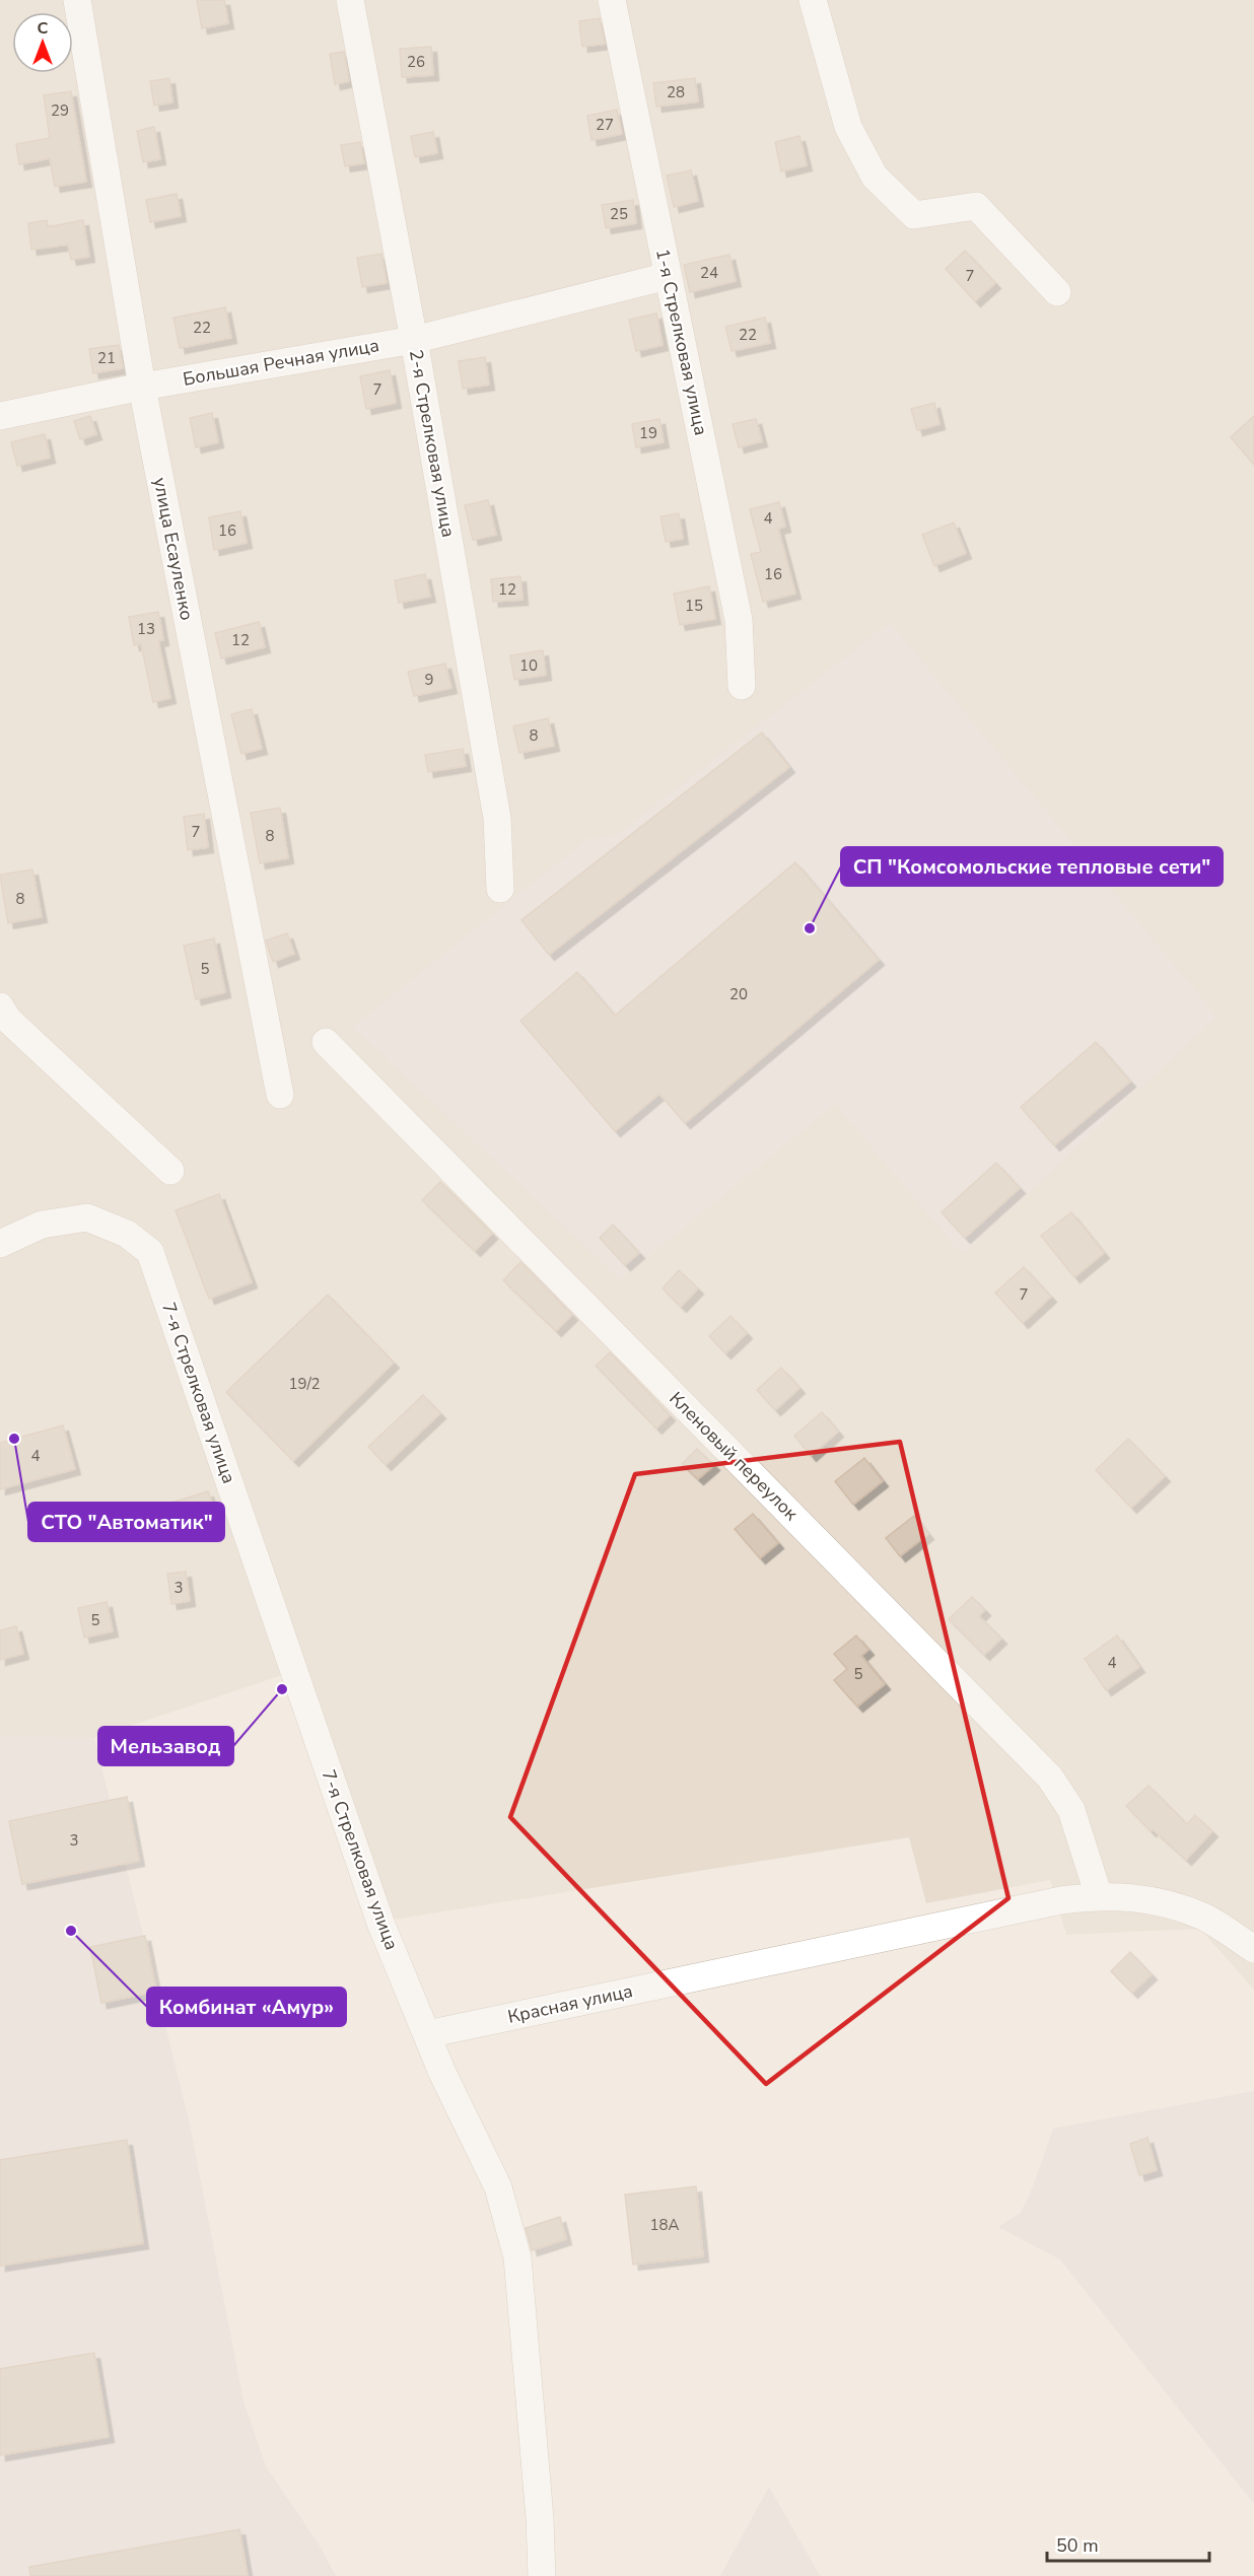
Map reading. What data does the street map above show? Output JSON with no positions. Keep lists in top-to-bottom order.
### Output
{
  "streets": {
    "street": [
      "1-я Стрелковая улица",
      "Большая Речная улица",
      "2-я Стрелковая улица",
      "улица Есауленко",
      "7-я Стрелковая улица",
      "Кленовый переулок",
      "Красная улица"
    ]
  },
  "crossings": [
    ["1-я Стрелковая улица", "Большая Речная улица"],
    ["Большая Речная улица", "2-я Стрелковая улица"],
    ["Большая Речная улица", "улица Есауленко"],
    ["7-я Стрелковая улица", "Красная улица"],
    ["Кленовый переулок", "Красная улица"]
  ],
  "places": [
    "СП \"Комсомольские тепловые сети\"",
    "СТО \"Автоматик\"",
    "Мельзавод",
    "Комбинат «Амур»"
  ],
  "house_numbers": [
    "26",
    "28",
    "29",
    "27",
    "25",
    "24",
    "7",
    "22",
    "22",
    "21",
    "7",
    "19",
    "4",
    "16",
    "16",
    "12",
    "15",
    "13",
    "12",
    "10",
    "9",
    "8",
    "7",
    "8",
    "8",
    "5",
    "20",
    "7",
    "19/2",
    "4",
    "3",
    "5",
    "4",
    "5",
    "3",
    "18А"
  ],
  "scale_bar": "50 m",
  "north": "top"
}
